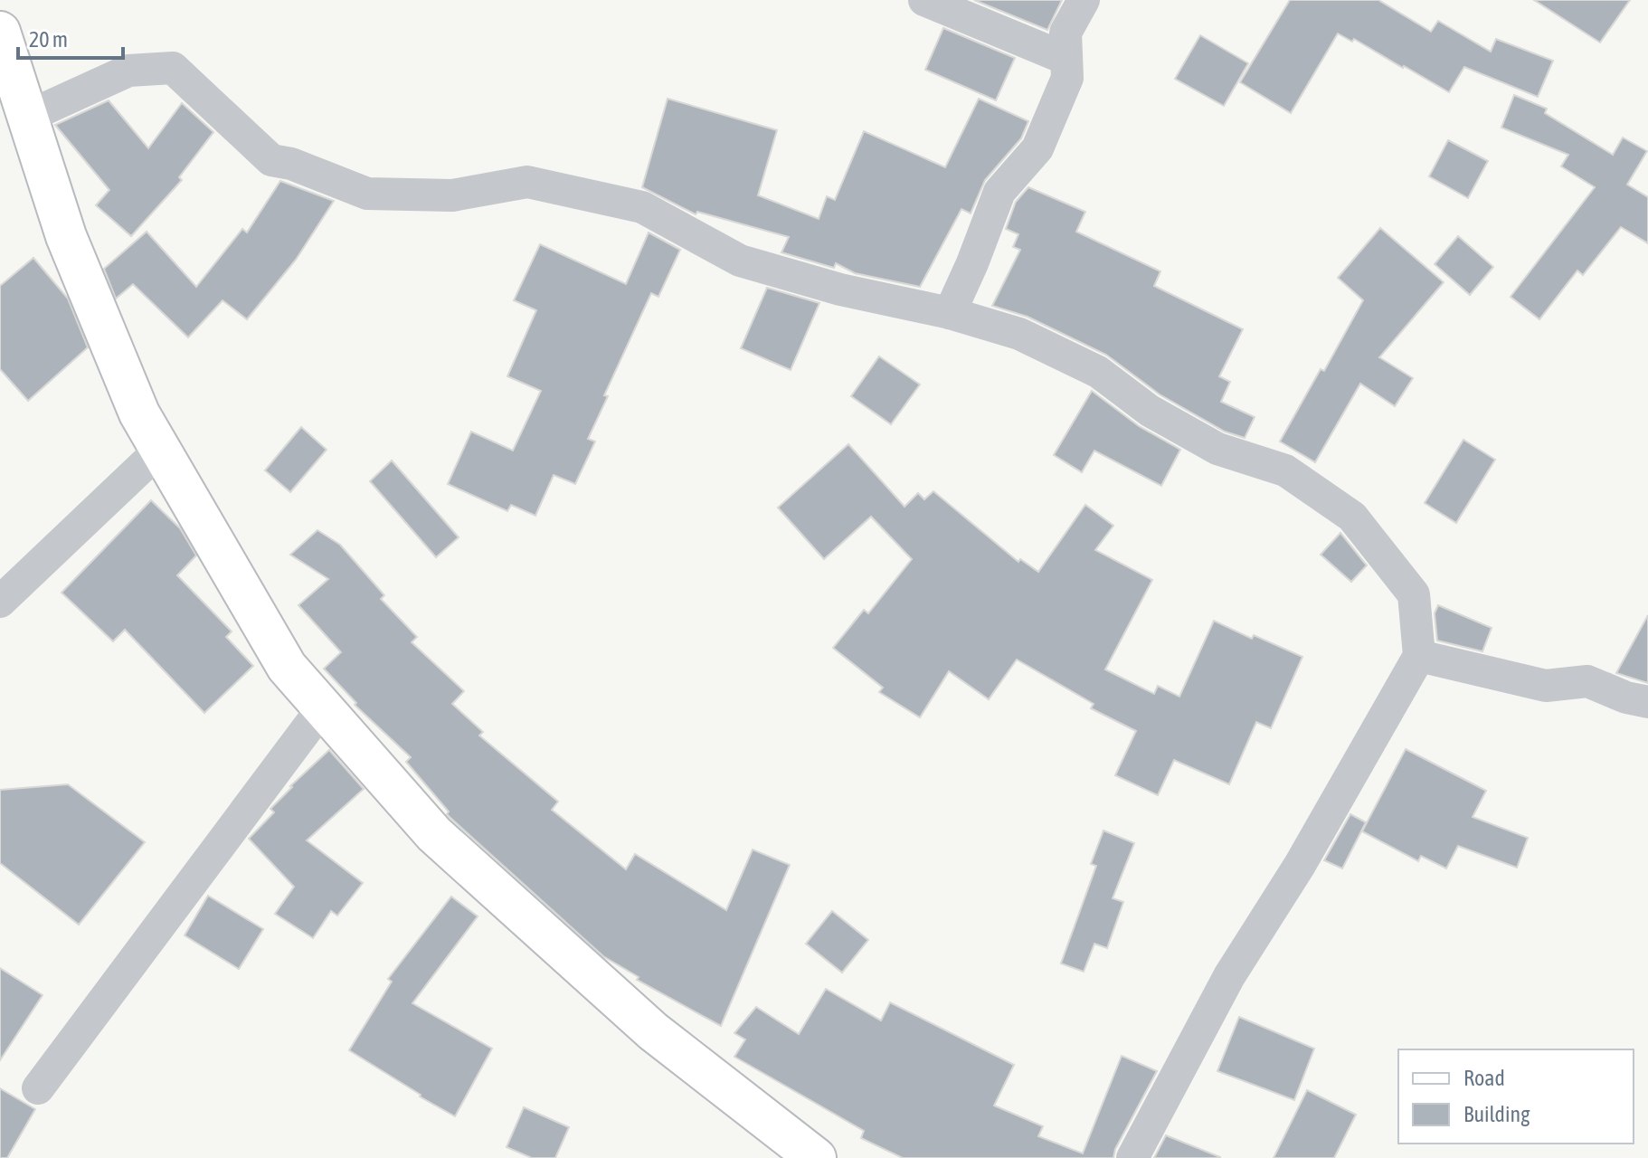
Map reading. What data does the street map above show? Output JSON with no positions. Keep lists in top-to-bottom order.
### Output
{
  "legend": ["Road", "Building"],
  "scale_bar": "20 m"
}
